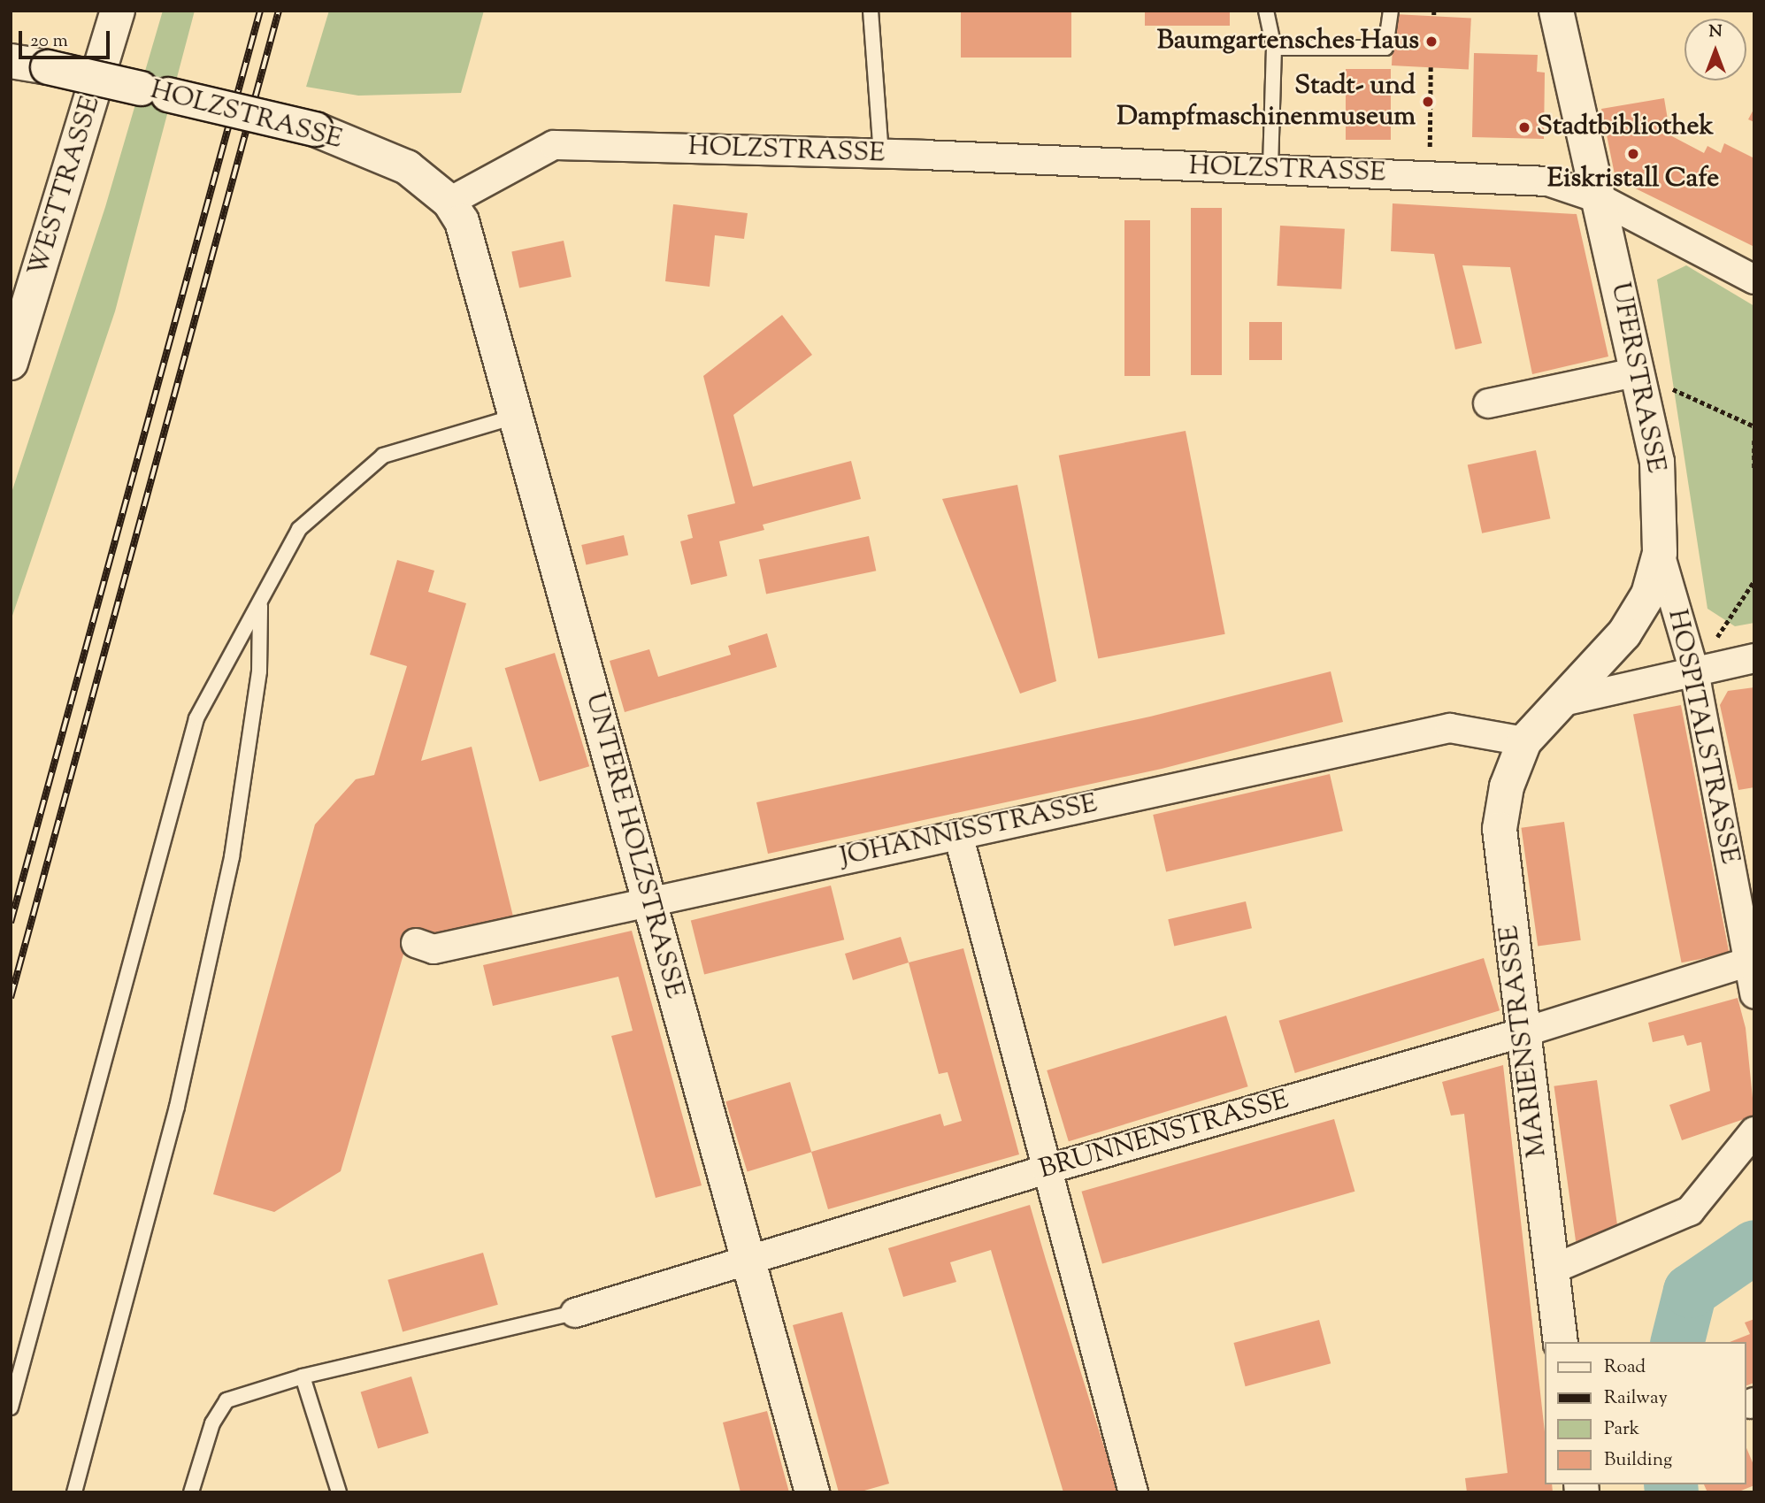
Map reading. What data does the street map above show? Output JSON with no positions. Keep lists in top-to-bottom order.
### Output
{
  "streets": {
    "street": [
      "HOLZSTRASSE",
      "WESTTRASSE",
      "UFERSTRASSE",
      "HOSPITALSTRASSE",
      "JOHANNISSTRASSE",
      "UNTERE HOLZSTRASSE",
      "MARIENSTRASSE",
      "BRUNNENSTRASSE"
    ]
  },
  "crossings": [
    ["HOLZSTRASSE", "UFERSTRASSE"],
    ["HOLZSTRASSE", "UNTERE HOLZSTRASSE"],
    ["UFERSTRASSE", "HOSPITALSTRASSE"],
    ["UFERSTRASSE", "JOHANNISSTRASSE"],
    ["UFERSTRASSE", "MARIENSTRASSE"],
    ["HOSPITALSTRASSE", "BRUNNENSTRASSE"],
    ["JOHANNISSTRASSE", "UNTERE HOLZSTRASSE"],
    ["JOHANNISSTRASSE", "MARIENSTRASSE"],
    ["UNTERE HOLZSTRASSE", "BRUNNENSTRASSE"],
    ["MARIENSTRASSE", "BRUNNENSTRASSE"]
  ],
  "places": [
    "Baumgartensches Haus",
    "Stadt- und Dampfmaschinenmuseum",
    "Stadtbibliothek",
    "Eiskristall Cafe"
  ],
  "legend": [
    "Road",
    "Railway",
    "Park",
    "Building"
  ],
  "scale_bar": "20 m",
  "north": "top"
}
